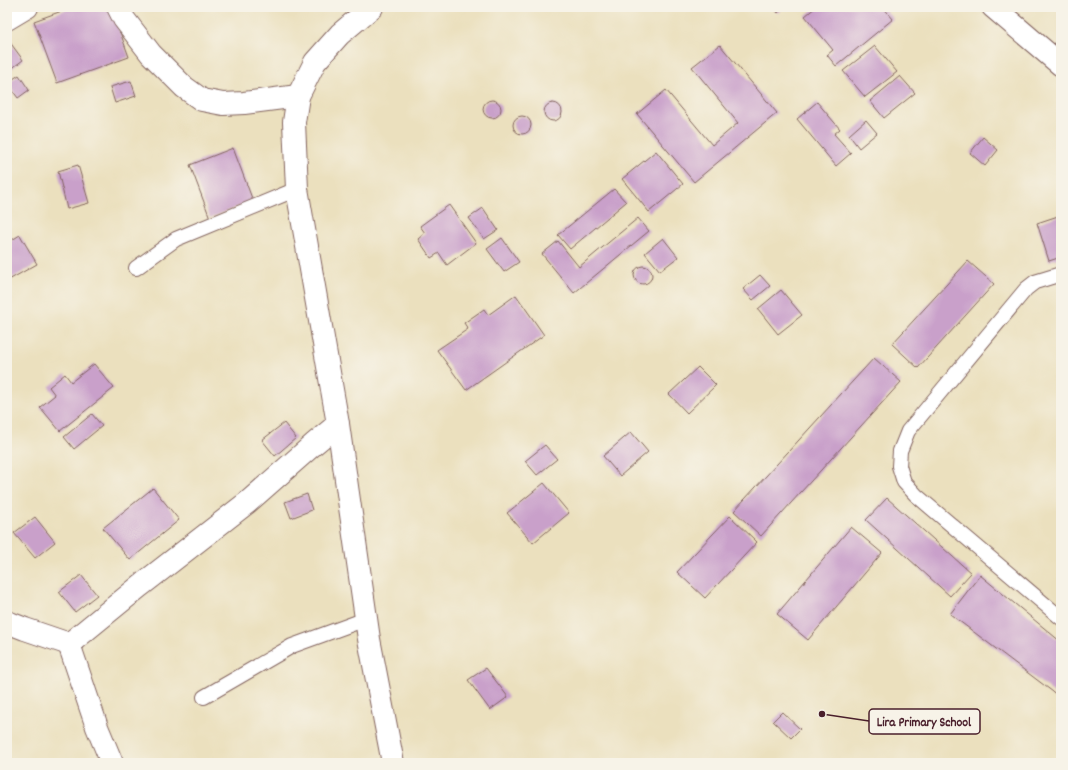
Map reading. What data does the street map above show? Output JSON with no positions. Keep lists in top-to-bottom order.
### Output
{
  "places": ["Lira Primary School"]
}
